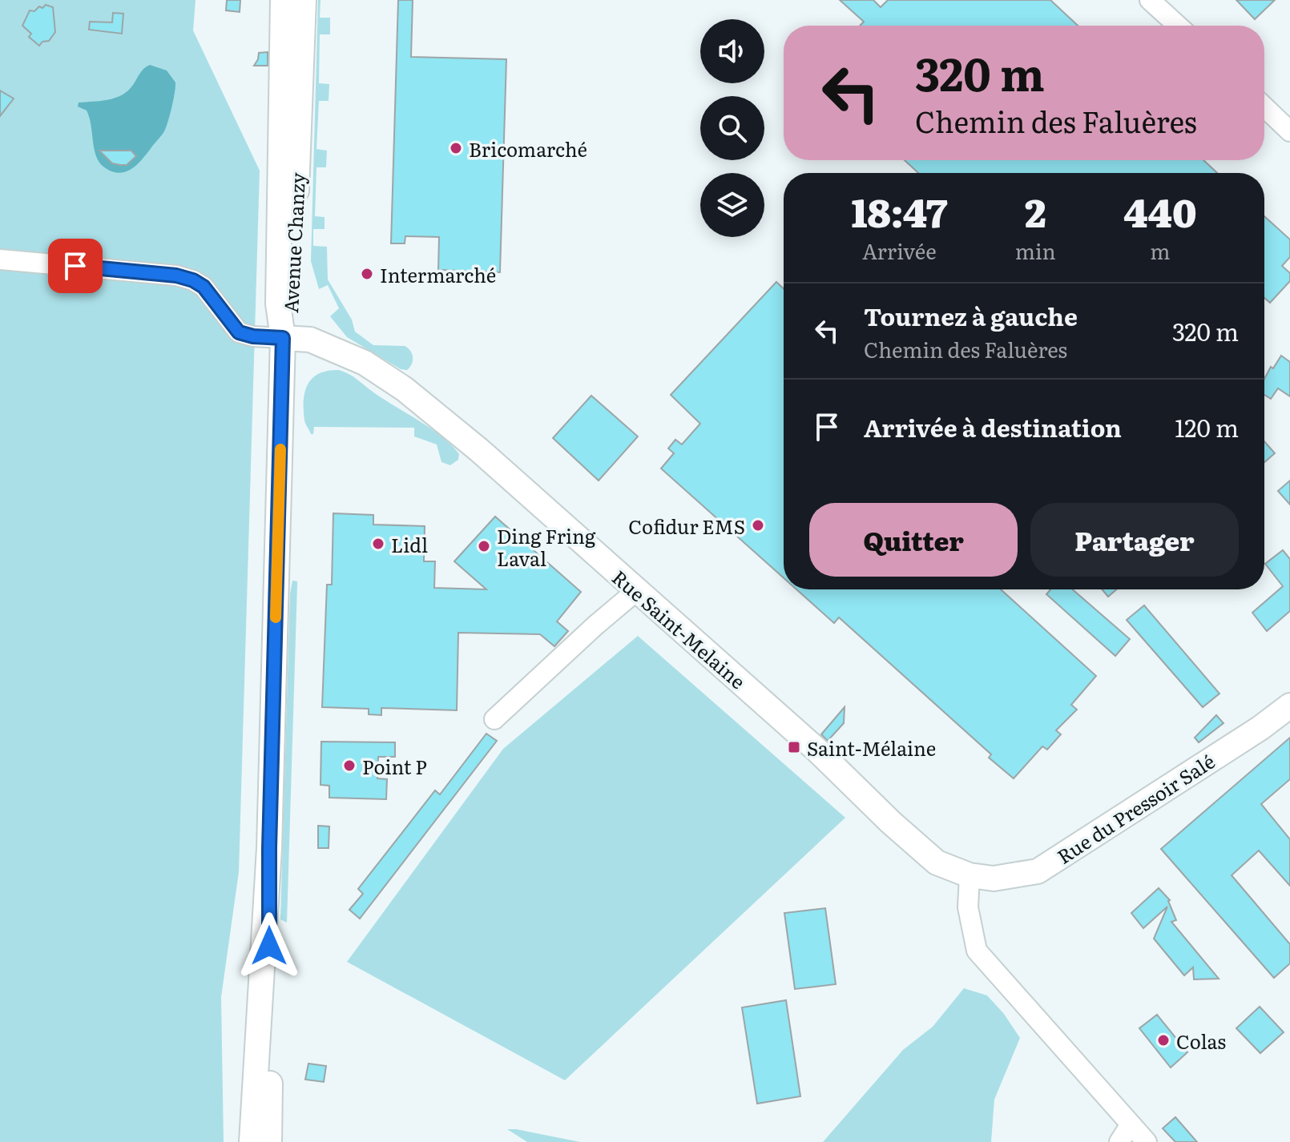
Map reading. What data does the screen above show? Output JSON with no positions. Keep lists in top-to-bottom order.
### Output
{
  "streets": {
    "main road": ["Avenue Chanzy", "Rue Saint-Melaine", "Rue du Pressoir Salé"]
  },
  "crossings": [
    ["Avenue Chanzy", "Rue Saint-Melaine"],
    ["Rue Saint-Melaine", "Rue du Pressoir Salé"]
  ],
  "places": {
    "other": [
      "Bricomarché",
      "Intermarché",
      "Cofidur EMS",
      "Lidl",
      "Ding Fring Laval",
      "Point P",
      "Colas"
    ],
    "transit": ["Saint-Mélaine"]
  },
  "page": {
    "turn": ["320 m", "Chemin des Faluères"],
    "eta": [
      "18:47",
      "Arrivée",
      "2",
      "min",
      "440",
      "m"
    ],
    "list": [
      {
        "name": "Tournez à gauche",
        "note": "Chemin des Faluères",
        "value": "320 m"
      },
      {
        "name": "Arrivée à destination",
        "value": "120 m"
      }
    ],
    "buttons": ["Quitter", "Partager"]
  }
}
